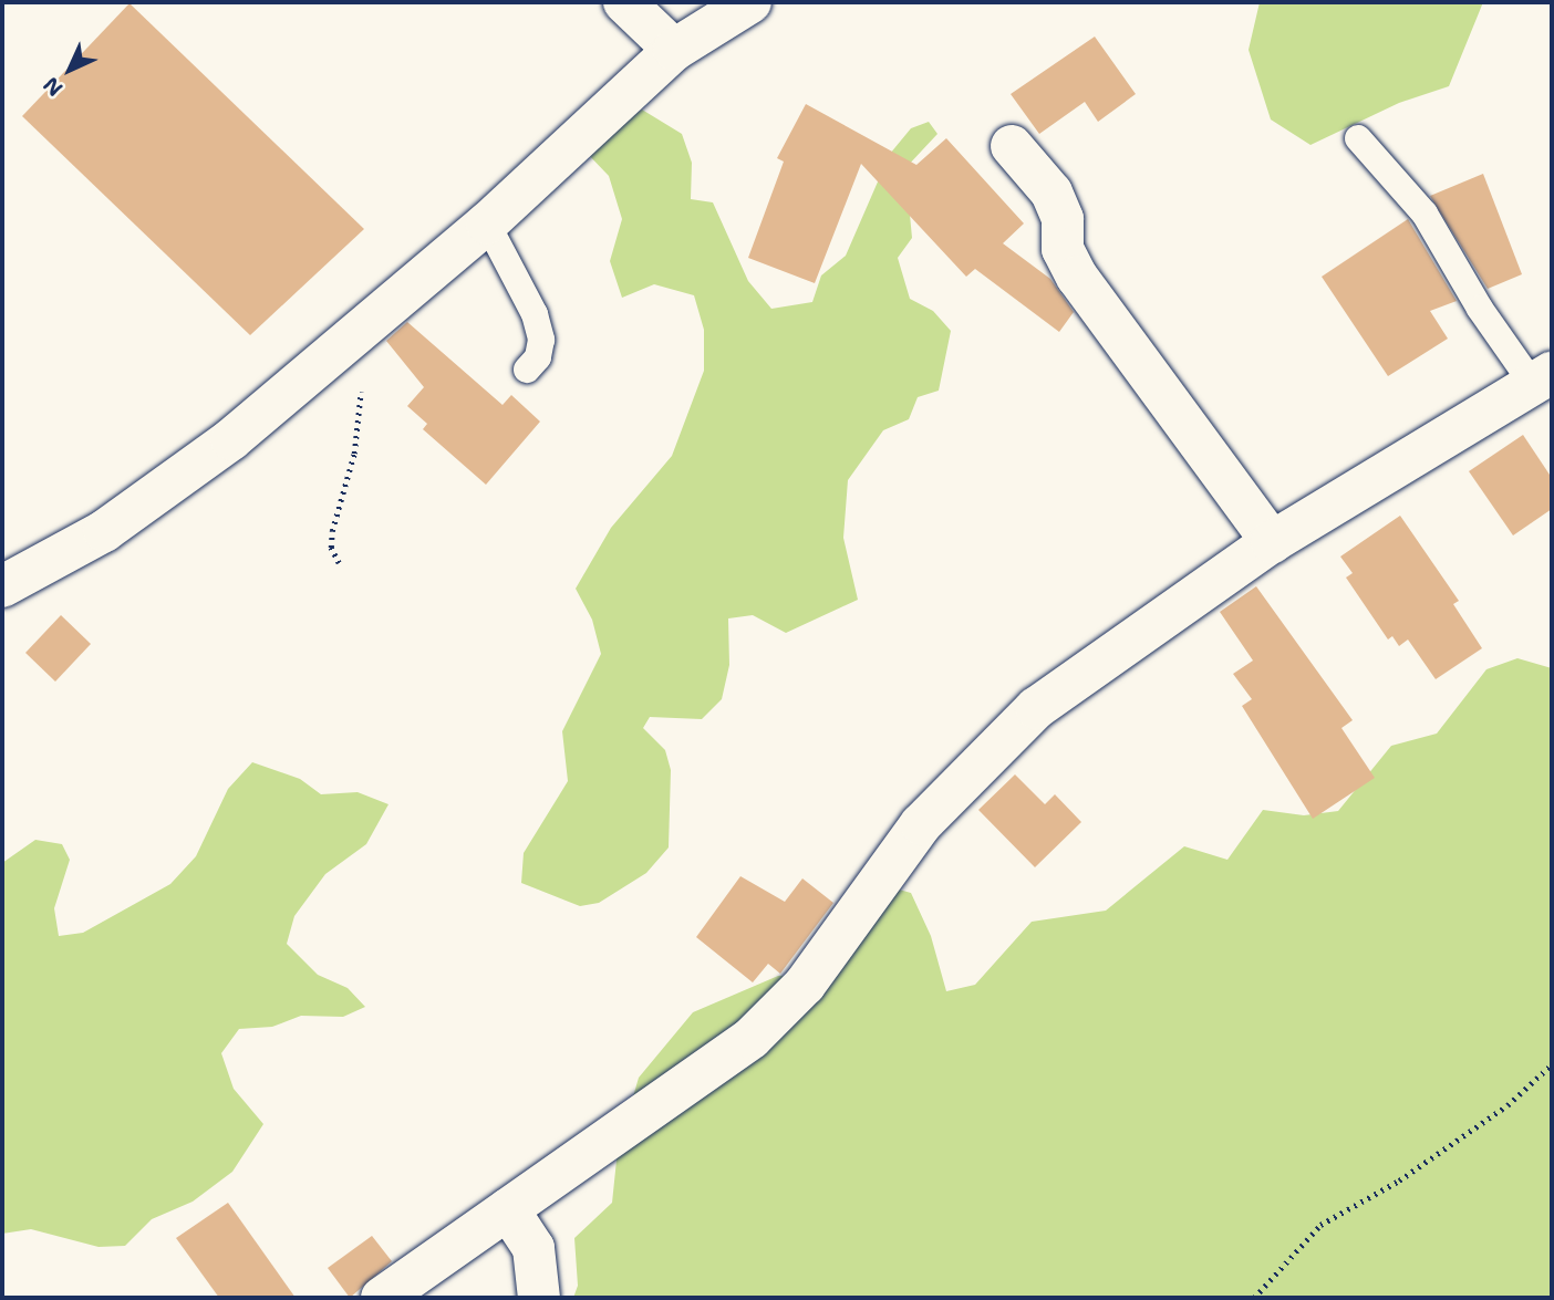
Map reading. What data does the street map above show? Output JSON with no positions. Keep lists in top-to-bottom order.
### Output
{
  "north": "bottom left"
}
